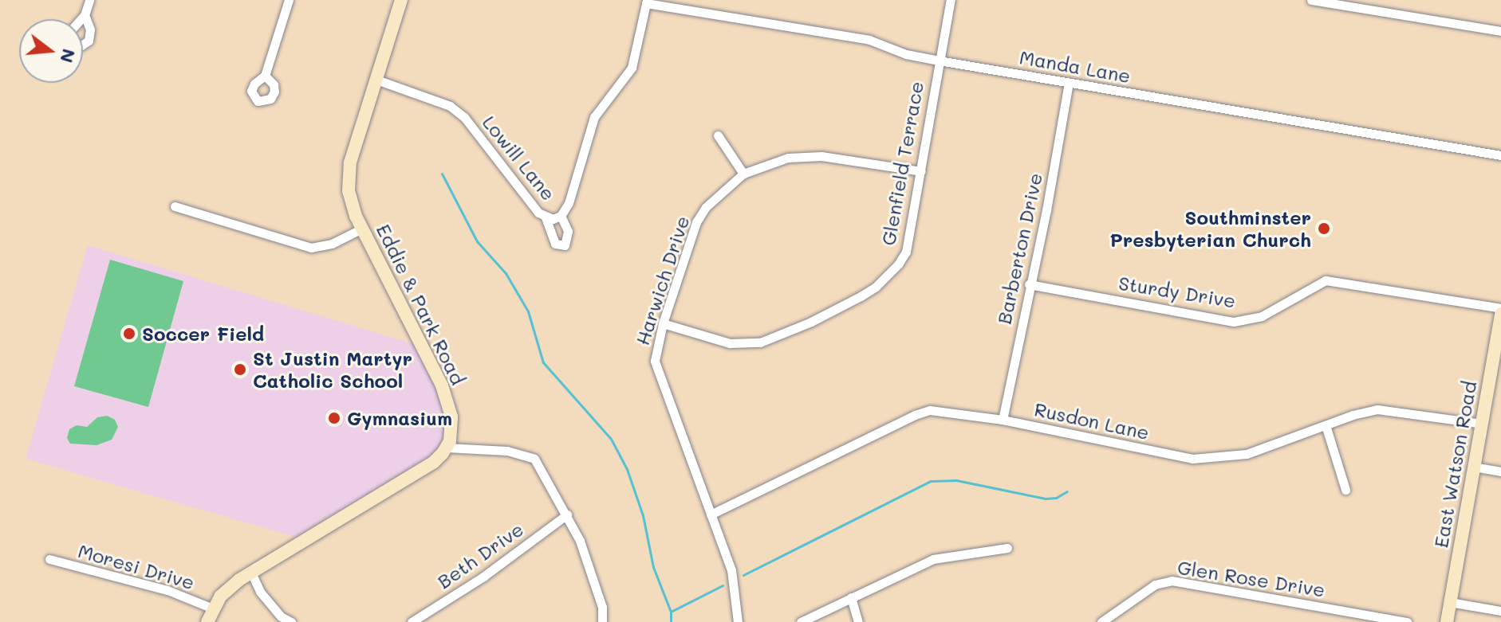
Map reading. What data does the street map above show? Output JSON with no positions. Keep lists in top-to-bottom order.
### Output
{
  "streets": {
    "street": [
      "Manda Lane",
      "Lowill Lane",
      "Glenfield Terrace",
      "Barberton Drive",
      "Harwich Drive",
      "Sturdy Drive",
      "Eddie & Park Road",
      "Rusdon Lane",
      "East Watson Road",
      "Beth Drive",
      "Moresi Drive",
      "Glen Rose Drive"
    ]
  },
  "crossings": [
    ["Manda Lane", "Lowill Lane"],
    ["Manda Lane", "Glenfield Terrace"],
    ["Manda Lane", "Barberton Drive"],
    ["Lowill Lane", "Eddie & Park Road"],
    ["Glenfield Terrace", "Harwich Drive"],
    ["Barberton Drive", "Sturdy Drive"],
    ["Barberton Drive", "Rusdon Lane"],
    ["Harwich Drive", "Rusdon Lane"],
    ["Rusdon Lane", "East Watson Road"]
  ],
  "places": [
    "Southminster Presbyterian Church",
    "Soccer Field",
    "St Justin Martyr Catholic School",
    "Gymnasium"
  ],
  "north": "right"
}
